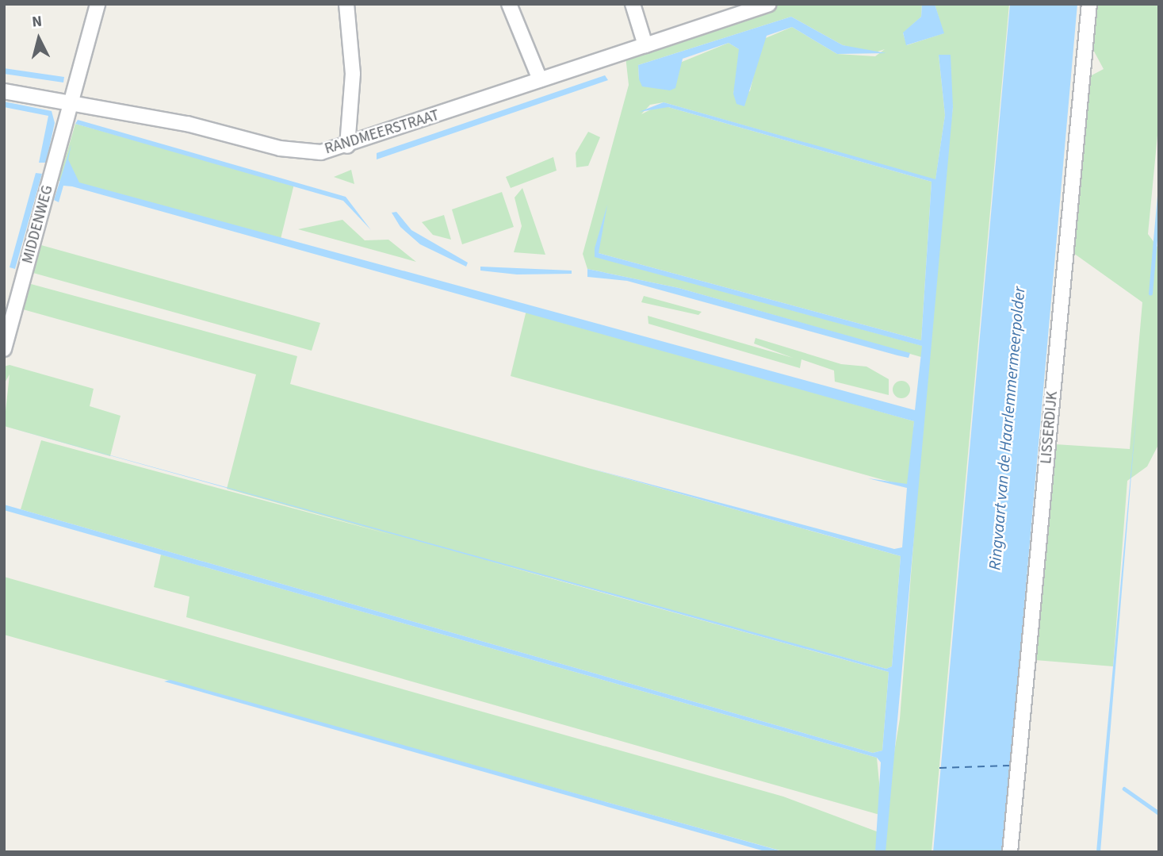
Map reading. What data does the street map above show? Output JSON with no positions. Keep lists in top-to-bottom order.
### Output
{
  "streets": {
    "street": ["RANDMEERSTRAAT", "MIDDENWEG", "LISSERDIJK"]
  },
  "crossings": [
    ["RANDMEERSTRAAT", "MIDDENWEG"]
  ],
  "water": ["Ringvaart van de Haarlemmermeerpolder"],
  "north": "top"
}
